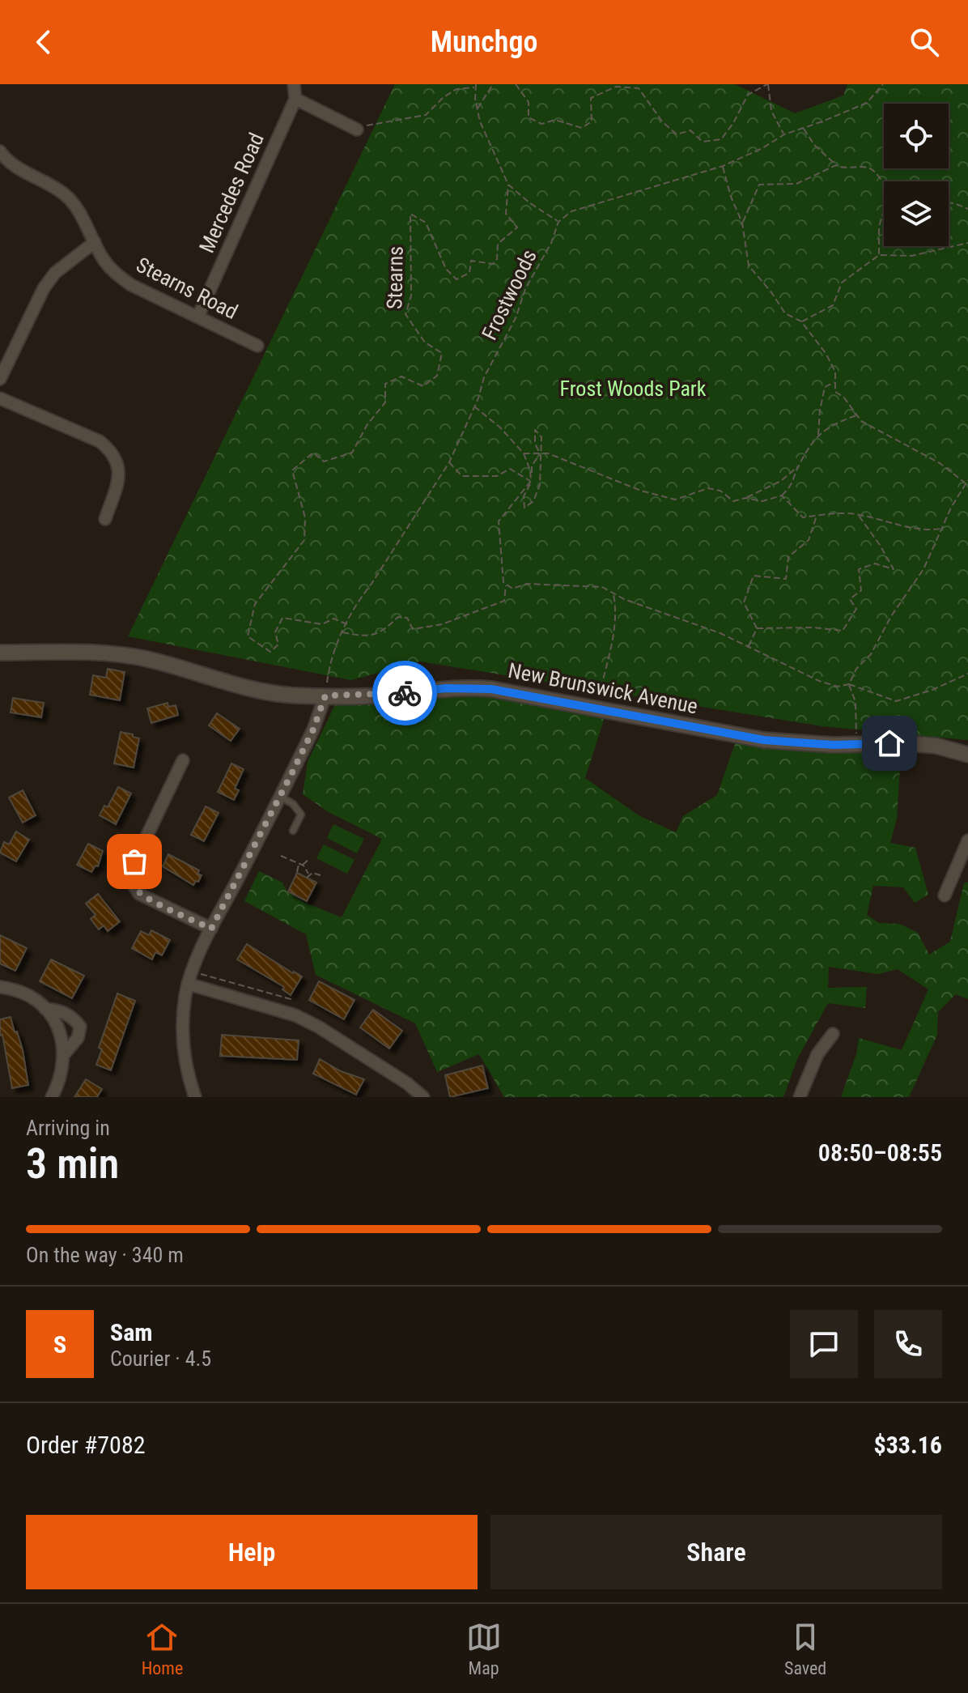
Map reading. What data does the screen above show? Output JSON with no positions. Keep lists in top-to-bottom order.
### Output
{
  "streets": {
    "street": ["Mercedes Road", "Stearns Road", "New Brunswick Avenue"],
    "path": ["Stearns", "Frostwoods"]
  },
  "crossings": [
    ["Mercedes Road", "Stearns Road"],
    ["Stearns", "Frostwoods"],
    ["Frostwoods", "New Brunswick Avenue"]
  ],
  "parks": ["Frost Woods Park"],
  "page": {
    "header": "Munchgo",
    "heading": ["3 min", "Arriving in", "08:50–08:55"],
    "panel": [
      "Sam",
      "Courier · 4.5",
      "Order #7082",
      "$33.16"
    ],
    "bar": "On the way · 340 m",
    "round": "S",
    "buttons": ["Help", "Share"],
    "tabs": ["Home", "Map", "Saved"]
  }
}
